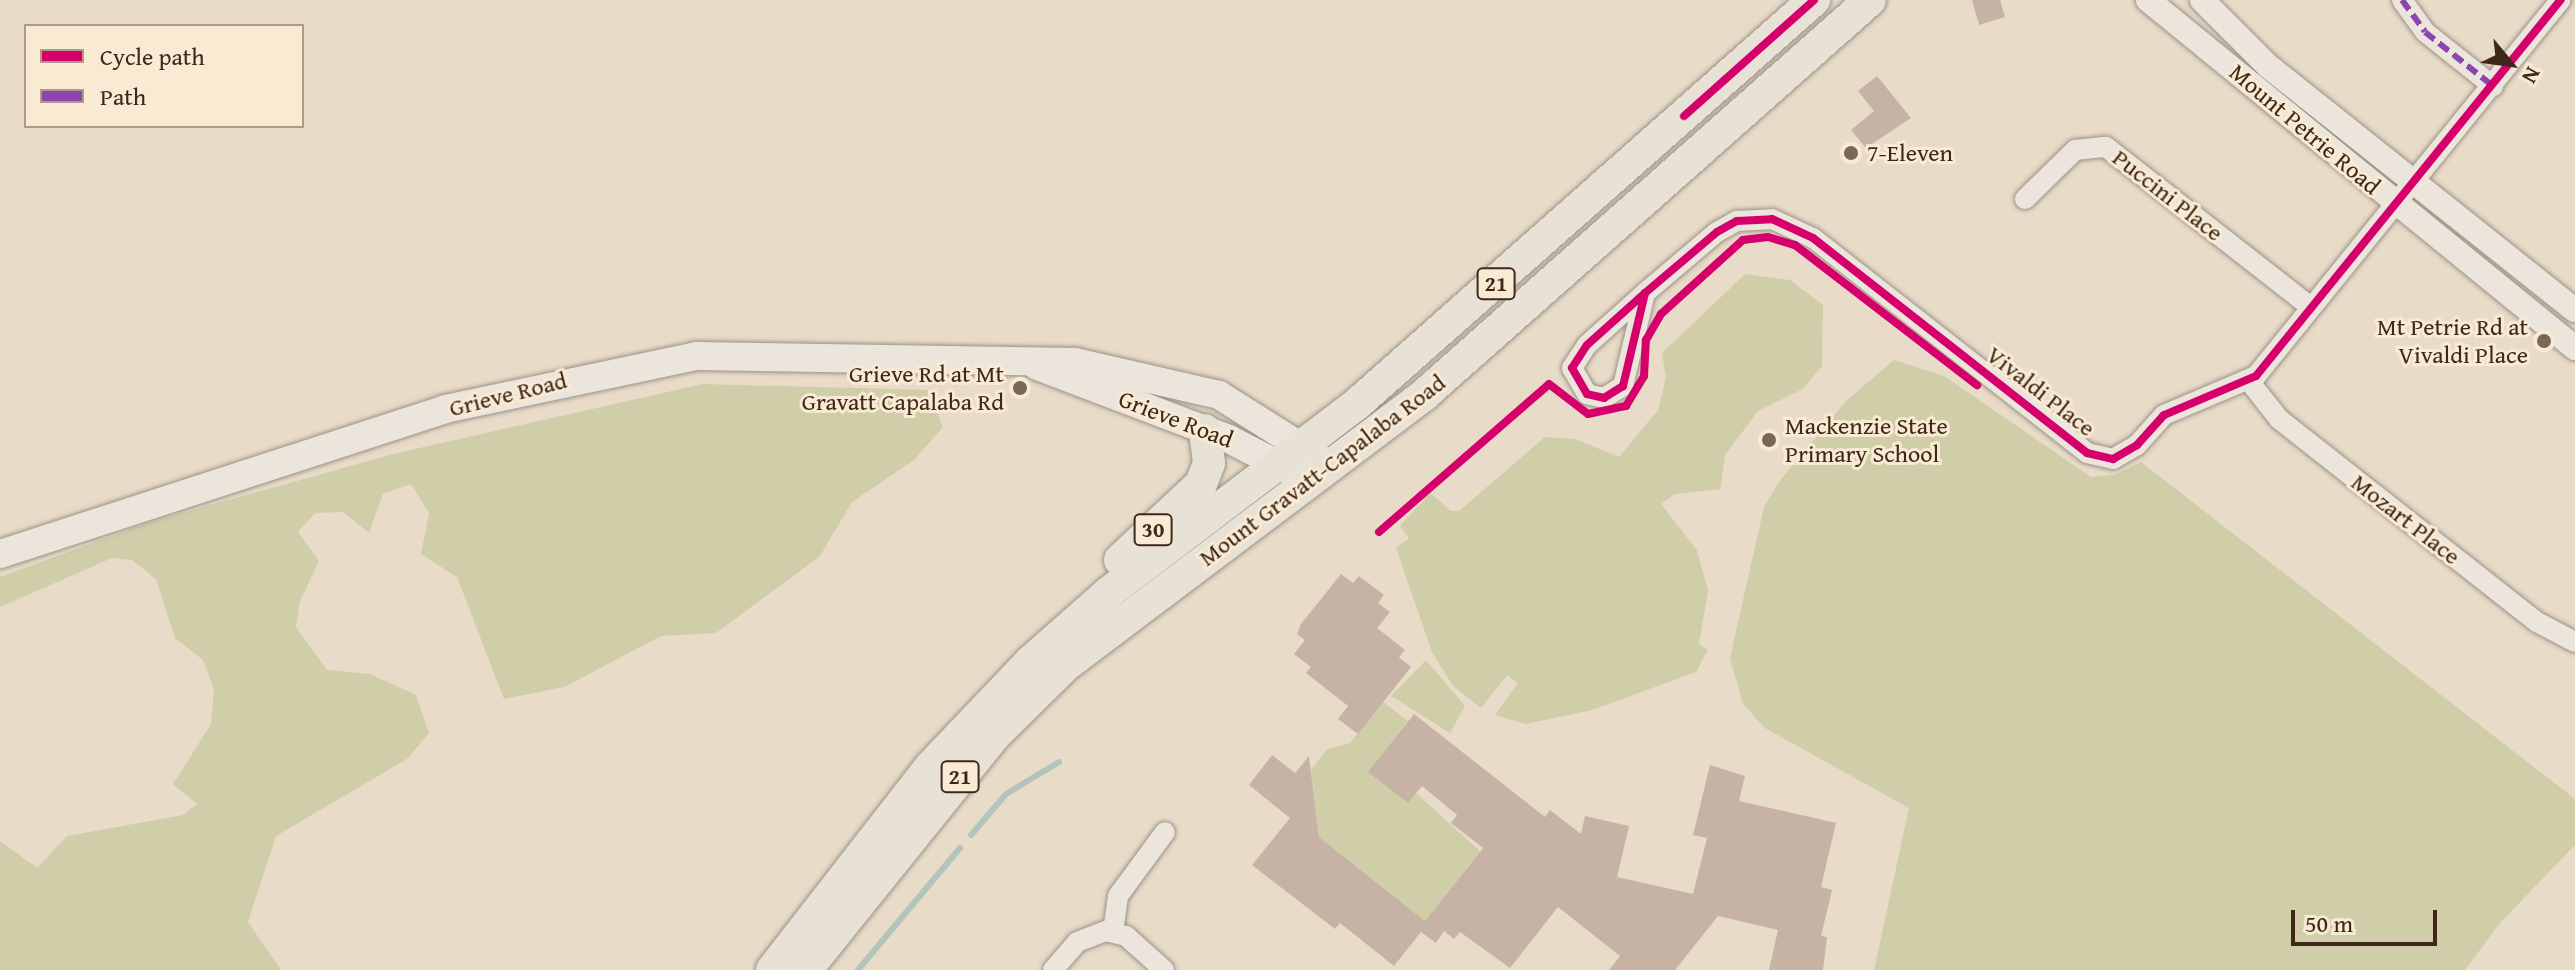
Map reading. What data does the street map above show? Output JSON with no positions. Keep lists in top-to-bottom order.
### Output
{
  "streets": {
    "highway": ["21", "Mount Gravatt-Capalaba Road", "30"],
    "main road": ["Grieve Road"],
    "street": [
      "Mount Petrie Road",
      "Puccini Place",
      "Vivaldi Place",
      "Mozart Place"
    ]
  },
  "crossings": [
    ["Vivaldi Place", "Mozart Place"],
    ["Grieve Road", "Mount Gravatt-Capalaba Road"],
    ["Grieve Road", "30"],
    ["Mount Gravatt-Capalaba Road", "30"]
  ],
  "places": [
    "7-Eleven",
    "Mt Petrie Rd at Vivaldi Place",
    "Grieve Rd at Mt Gravatt Capalaba Rd",
    "Mackenzie State Primary School"
  ],
  "legend": ["Cycle path", "Path"],
  "scale_bar": "50 m",
  "north": "bottom right"
}
